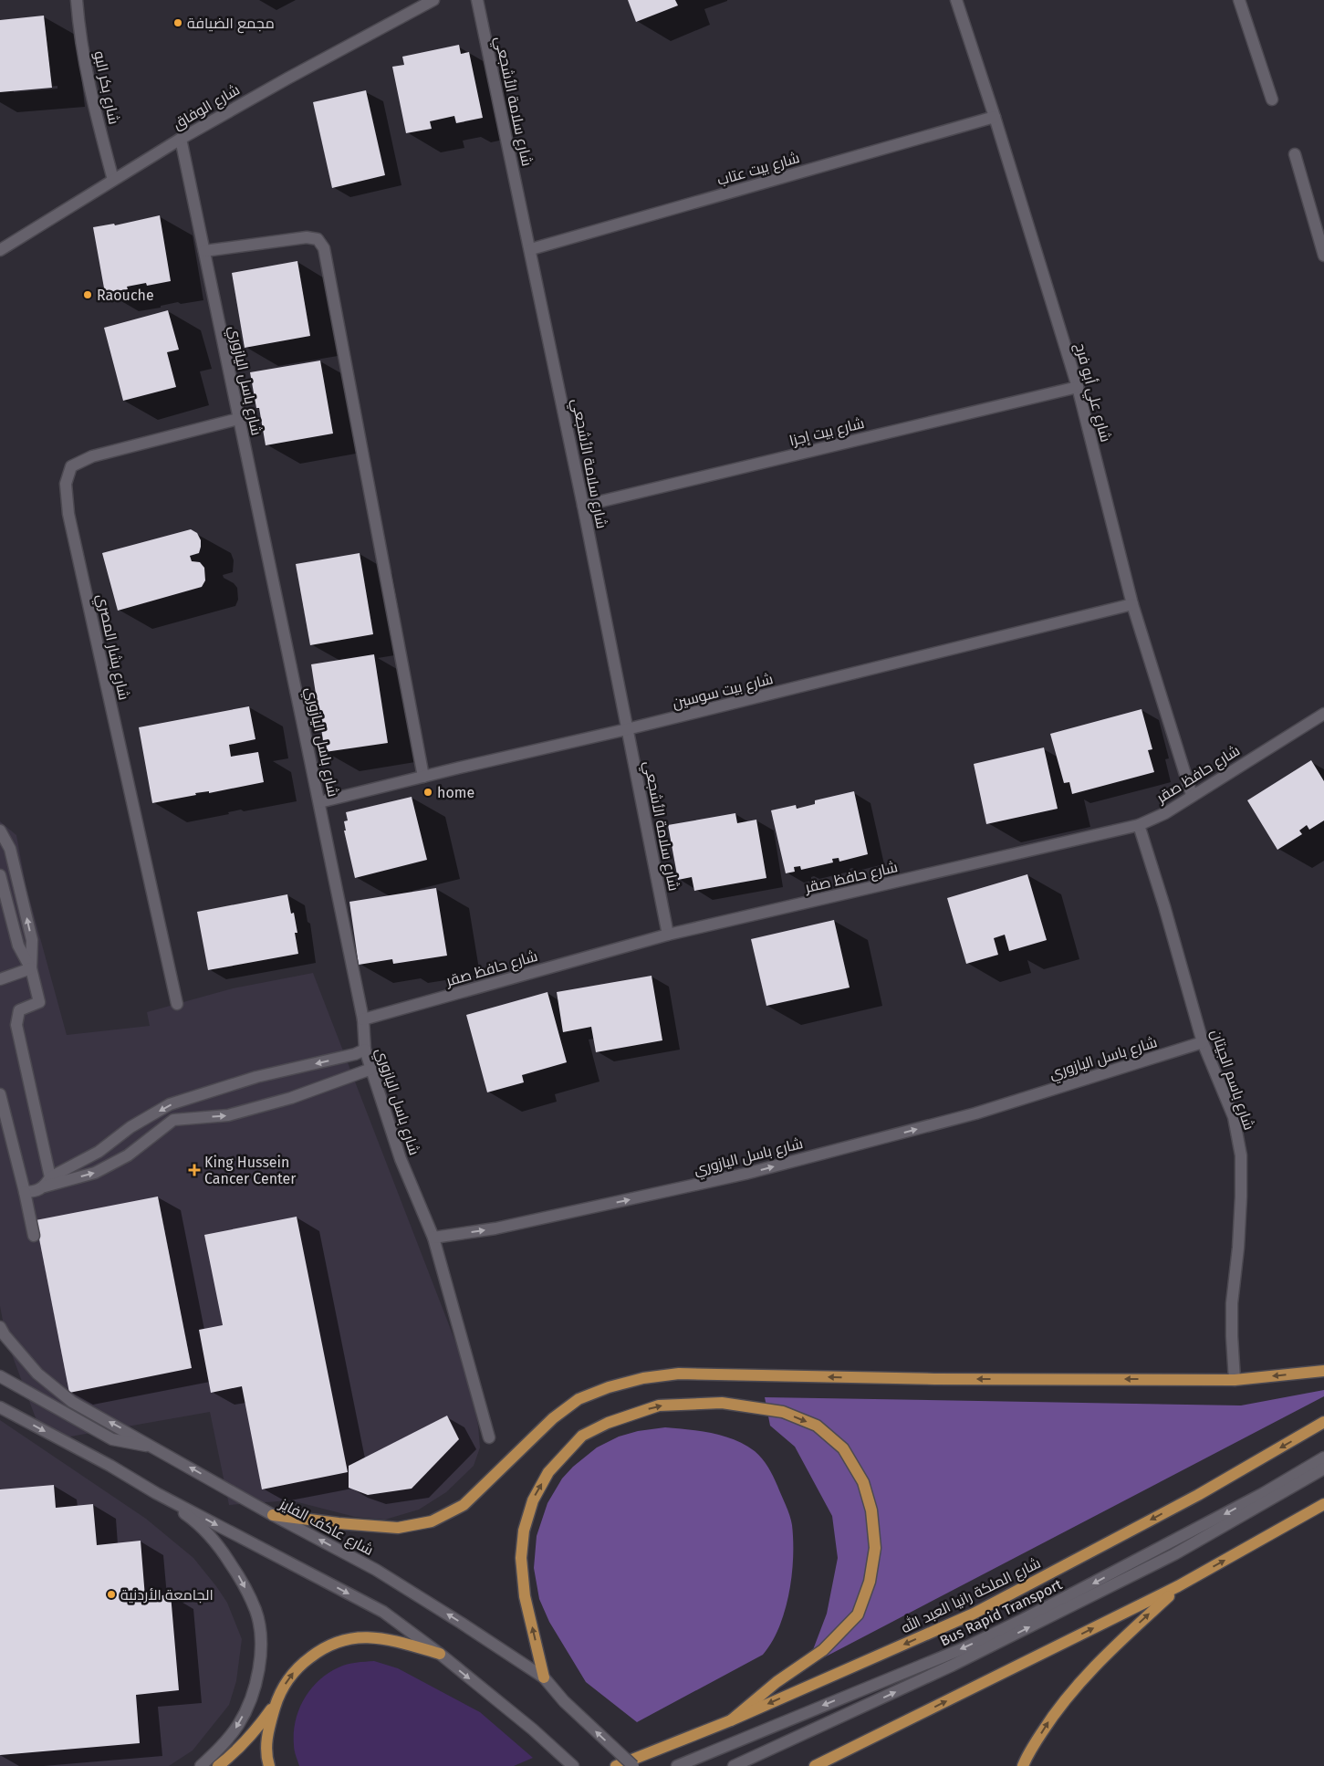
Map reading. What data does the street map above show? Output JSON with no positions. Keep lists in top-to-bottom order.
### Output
{
  "streets": {
    "main road": ["شارع الملكة رانيا العبد الله"],
    "street": [
      "شارع بكر البو",
      "شارع سلامة الأشجعي",
      "شارع الوفاق",
      "شارع بيت عتاب",
      "شارع باسل اليازوري",
      "شارع علي أبو فرح",
      "شارع بيت إجزا",
      "شارع بشار المصري",
      "شارع بيت سوسين",
      "شارع حافظ صقر",
      "شارع باسم الجيتان",
      "شارع عاكف الفايز",
      "Bus Rapid Transport"
    ]
  },
  "crossings": [
    ["شارع بكر البو", "شارع الوفاق"],
    ["شارع سلامة الأشجعي", "شارع بيت عتاب"],
    ["شارع سلامة الأشجعي", "شارع بيت إجزا"],
    ["شارع سلامة الأشجعي", "شارع بيت سوسين"],
    ["شارع سلامة الأشجعي", "شارع حافظ صقر"],
    ["شارع الوفاق", "شارع باسل اليازوري"],
    ["شارع بيت عتاب", "شارع علي أبو فرح"],
    ["شارع باسل اليازوري", "شارع بشار المصري"],
    ["شارع باسل اليازوري", "شارع بيت سوسين"],
    ["شارع باسل اليازوري", "شارع حافظ صقر"],
    ["شارع باسل اليازوري", "شارع باسم الجيتان"],
    ["شارع علي أبو فرح", "شارع بيت إجزا"],
    ["شارع علي أبو فرح", "شارع بيت سوسين"],
    ["شارع علي أبو فرح", "شارع حافظ صقر"],
    ["شارع حافظ صقر", "شارع باسم الجيتان"]
  ],
  "one_way": ["شارع باسل اليازوري"],
  "places": {
    "other": [
      "مجمع الضيافة",
      "Raouche",
      "home",
      "الجامعة الأردنية"
    ],
    "health": ["King Hussein Cancer Center"]
  }
}
